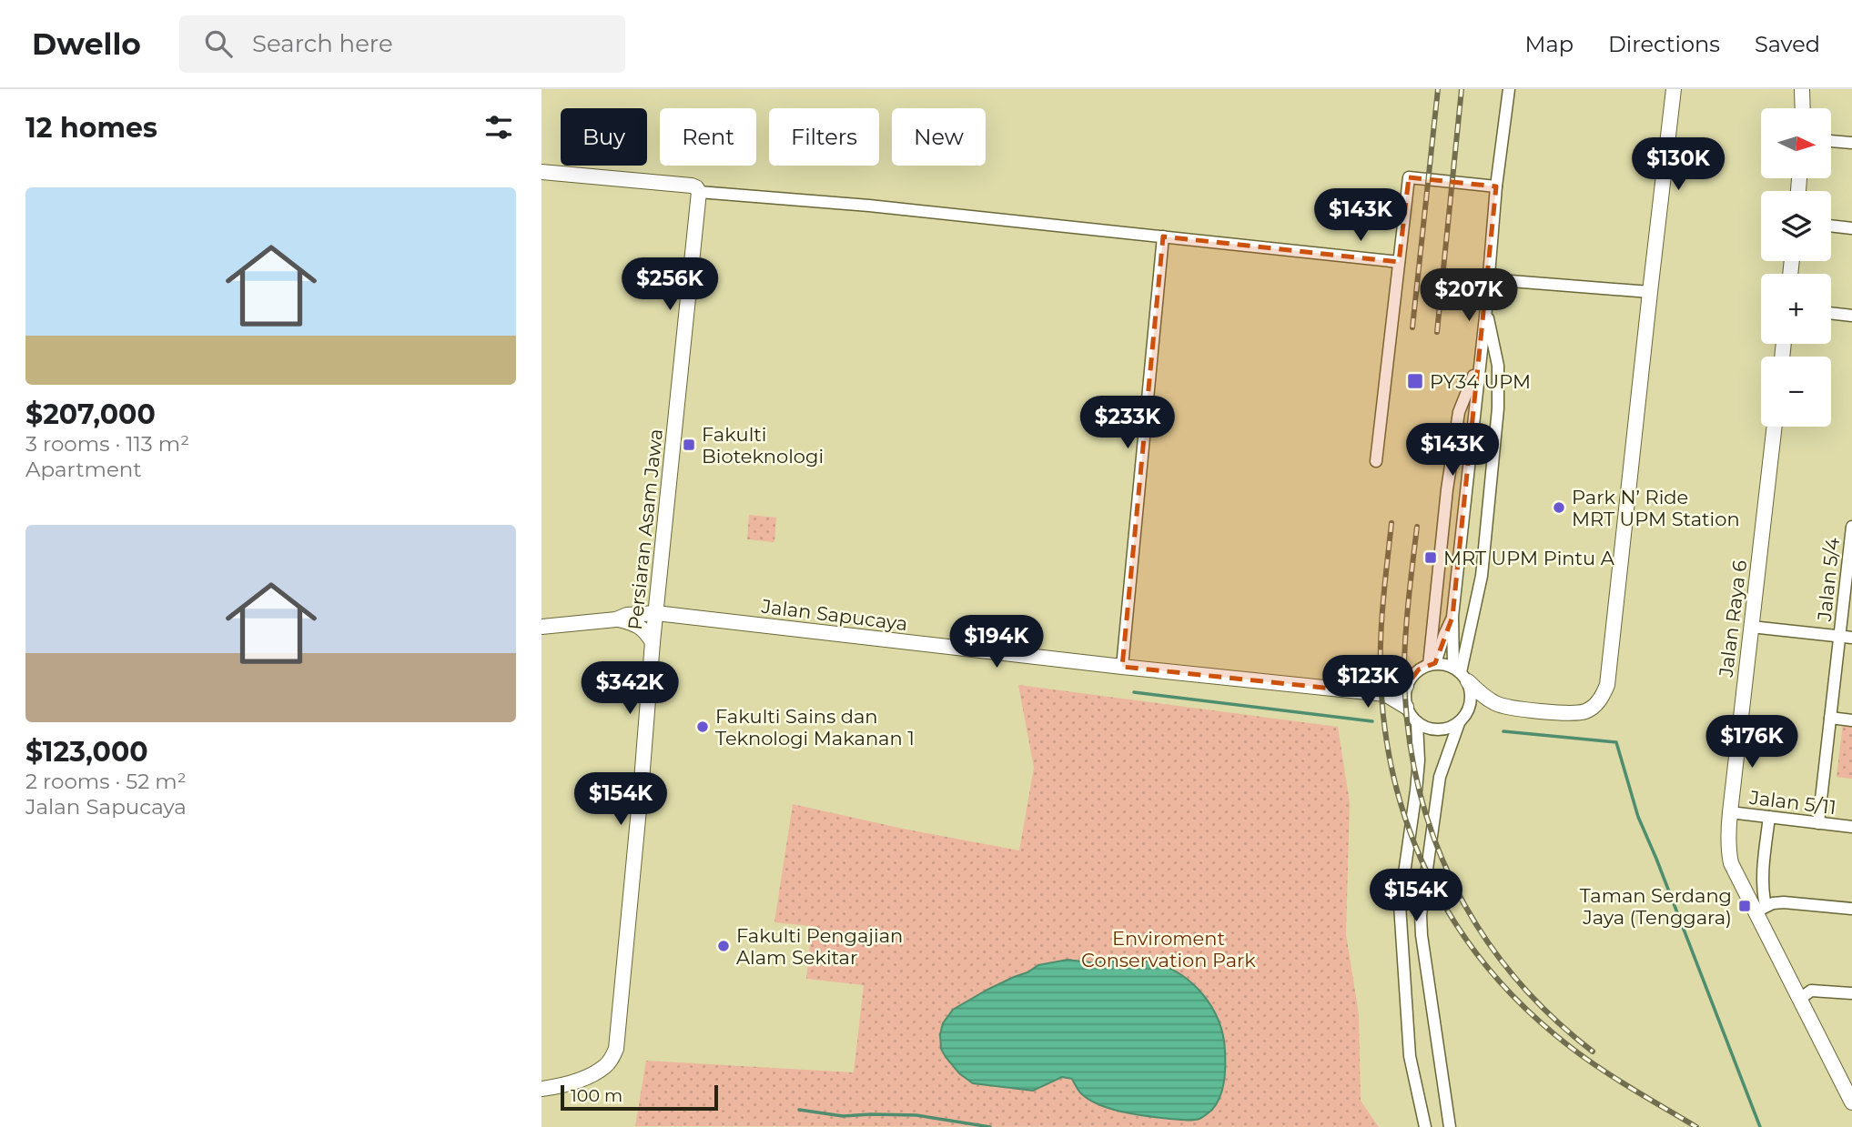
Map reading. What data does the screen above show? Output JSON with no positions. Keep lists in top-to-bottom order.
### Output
{
  "streets": {
    "street": [
      "Persiaran Asam Jawa",
      "Jalan 5/4",
      "Jalan Sapucaya",
      "Jalan Raya 6",
      "Jalan 5/11"
    ]
  },
  "crossings": [
    ["Persiaran Asam Jawa", "Jalan Sapucaya"],
    ["Jalan 5/4", "Jalan 5/11"],
    ["Jalan Raya 6", "Jalan 5/11"]
  ],
  "parks": ["Enviroment Conservation Park"],
  "places": {
    "transit": [
      "PY34 UPM",
      "Fakulti Bioteknologi",
      "MRT UPM Pintu A",
      "Taman Serdang Jaya (Tenggara)"
    ],
    "other": ["Park N’ Ride MRT UPM Station", "Fakulti Sains dan Teknologi Makanan 1", "Fakulti Pengajian Alam Sekitar"]
  },
  "scale_bar": "100 m",
  "north": "right",
  "page": {
    "header": "Dwello",
    "search": "Search here",
    "nav": ["Map", "Directions", "Saved"],
    "heading": "12 homes",
    "map_buttons": ["+", "−"],
    "chip": [
      "Buy",
      "Rent",
      "Filters",
      "New"
    ],
    "price": [
      "$130K",
      "$143K",
      "$256K",
      "$207K",
      "$233K",
      "$143K",
      "$194K",
      "$123K",
      "$342K",
      "$176K",
      "$154K",
      "$154K"
    ],
    "list": [
      {
        "name": "$207,000",
        "note": "3 rooms · 113 m² · Apartment"
      },
      {
        "name": "$123,000",
        "note": "2 rooms · 52 m² · Jalan Sapucaya"
      }
    ],
    "scale": "100 m"
  }
}
